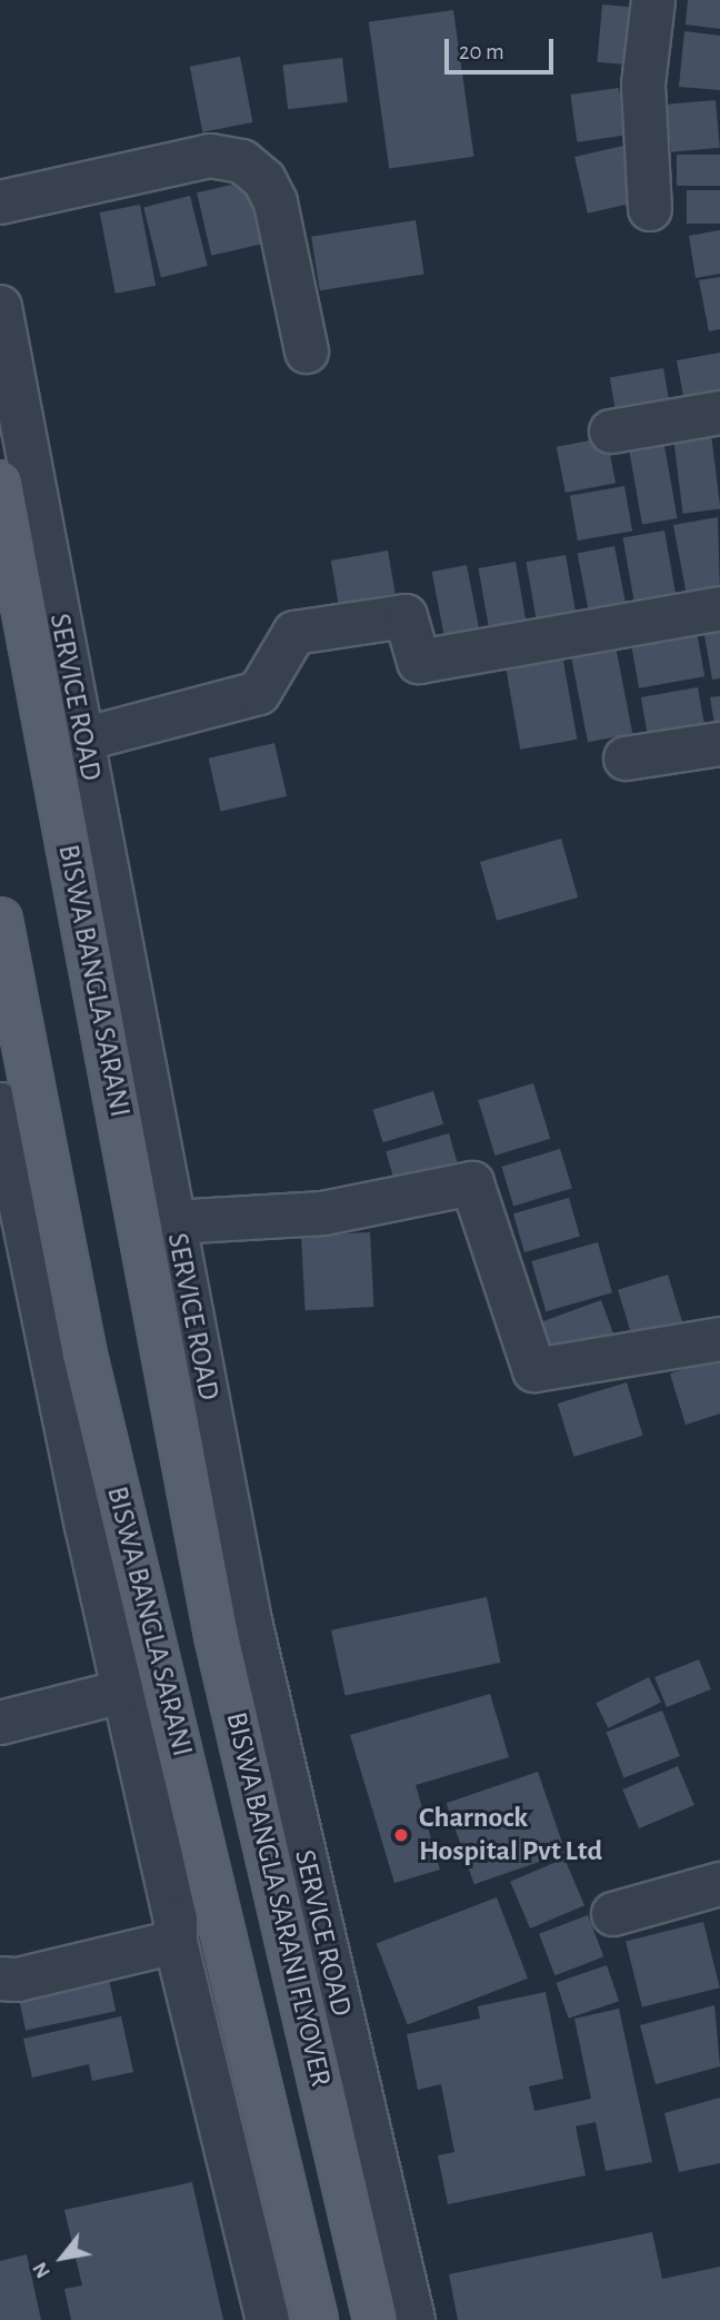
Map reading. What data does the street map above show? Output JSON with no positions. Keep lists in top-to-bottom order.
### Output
{
  "streets": {
    "main road": ["BISWA BANGLA SARANI", "BISWA BANGLA SARANI FLYOVER"],
    "street": ["SERVICE ROAD"]
  },
  "crossings": [
    ["SERVICE ROAD", "BISWA BANGLA SARANI"],
    ["SERVICE ROAD", "BISWA BANGLA SARANI FLYOVER"],
    ["BISWA BANGLA SARANI", "BISWA BANGLA SARANI FLYOVER"]
  ],
  "places": ["Charnock Hospital Pvt Ltd"],
  "scale_bar": "20 m",
  "north": "bottom left"
}
